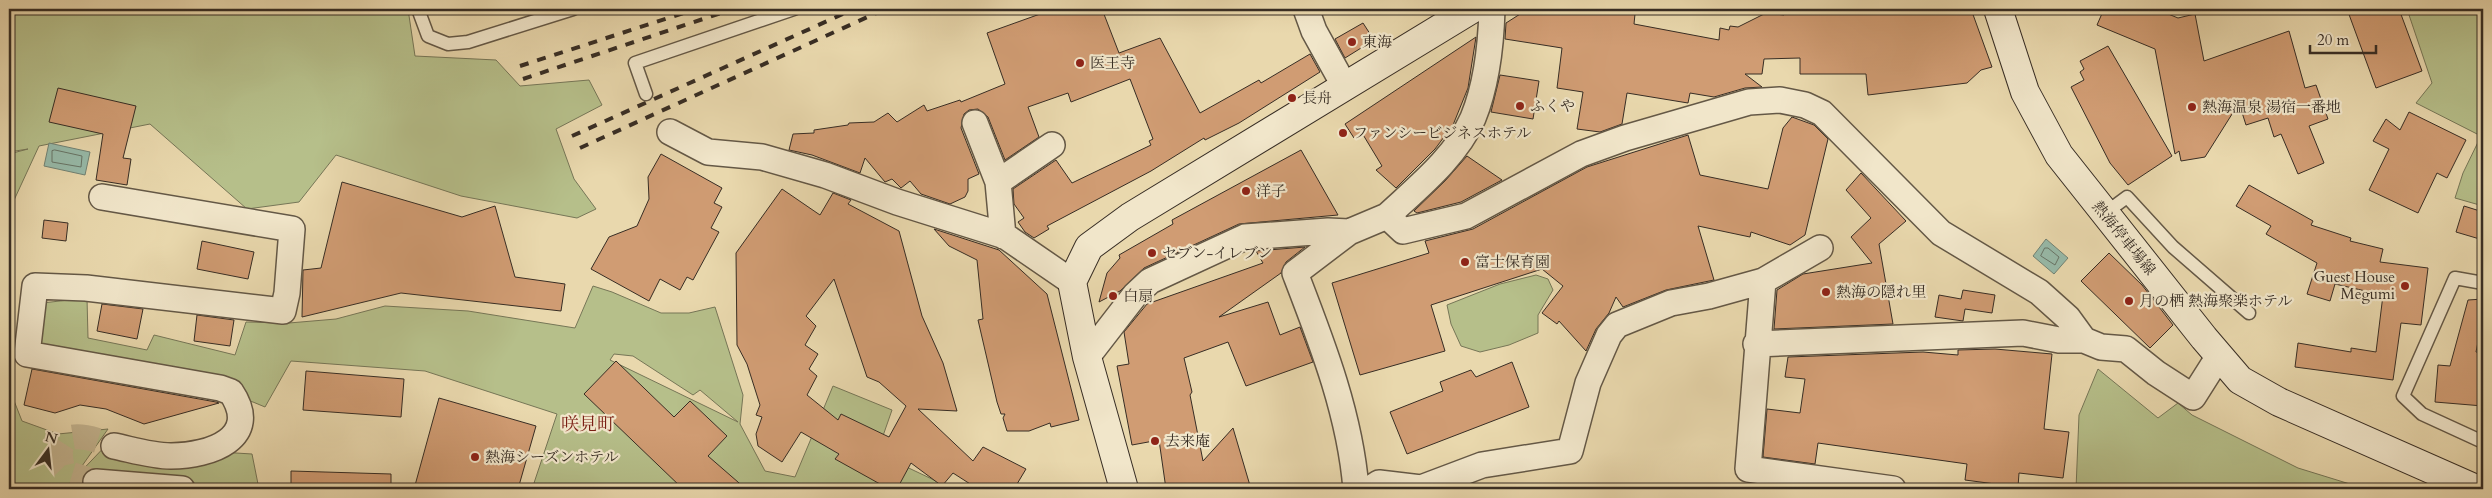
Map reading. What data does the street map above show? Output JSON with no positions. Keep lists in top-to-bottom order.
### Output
{
  "streets": {
    "street": ["熱海停車場線"]
  },
  "districts": ["咲見町"],
  "places": [
    "東海",
    "医王寺",
    "長舟",
    "ふくや",
    "熱海温泉 湯宿一番地",
    "ファンシービジネスホテル",
    "洋子",
    "セブン-イレブン",
    "富士保育園",
    "Guest House Megumi",
    "熱海の隠れ里",
    "白扇",
    "月の栖 熱海聚楽ホテル",
    "去来庵",
    "熱海シーズンホテル"
  ],
  "scale_bar": "20 m",
  "north": "top"
}
